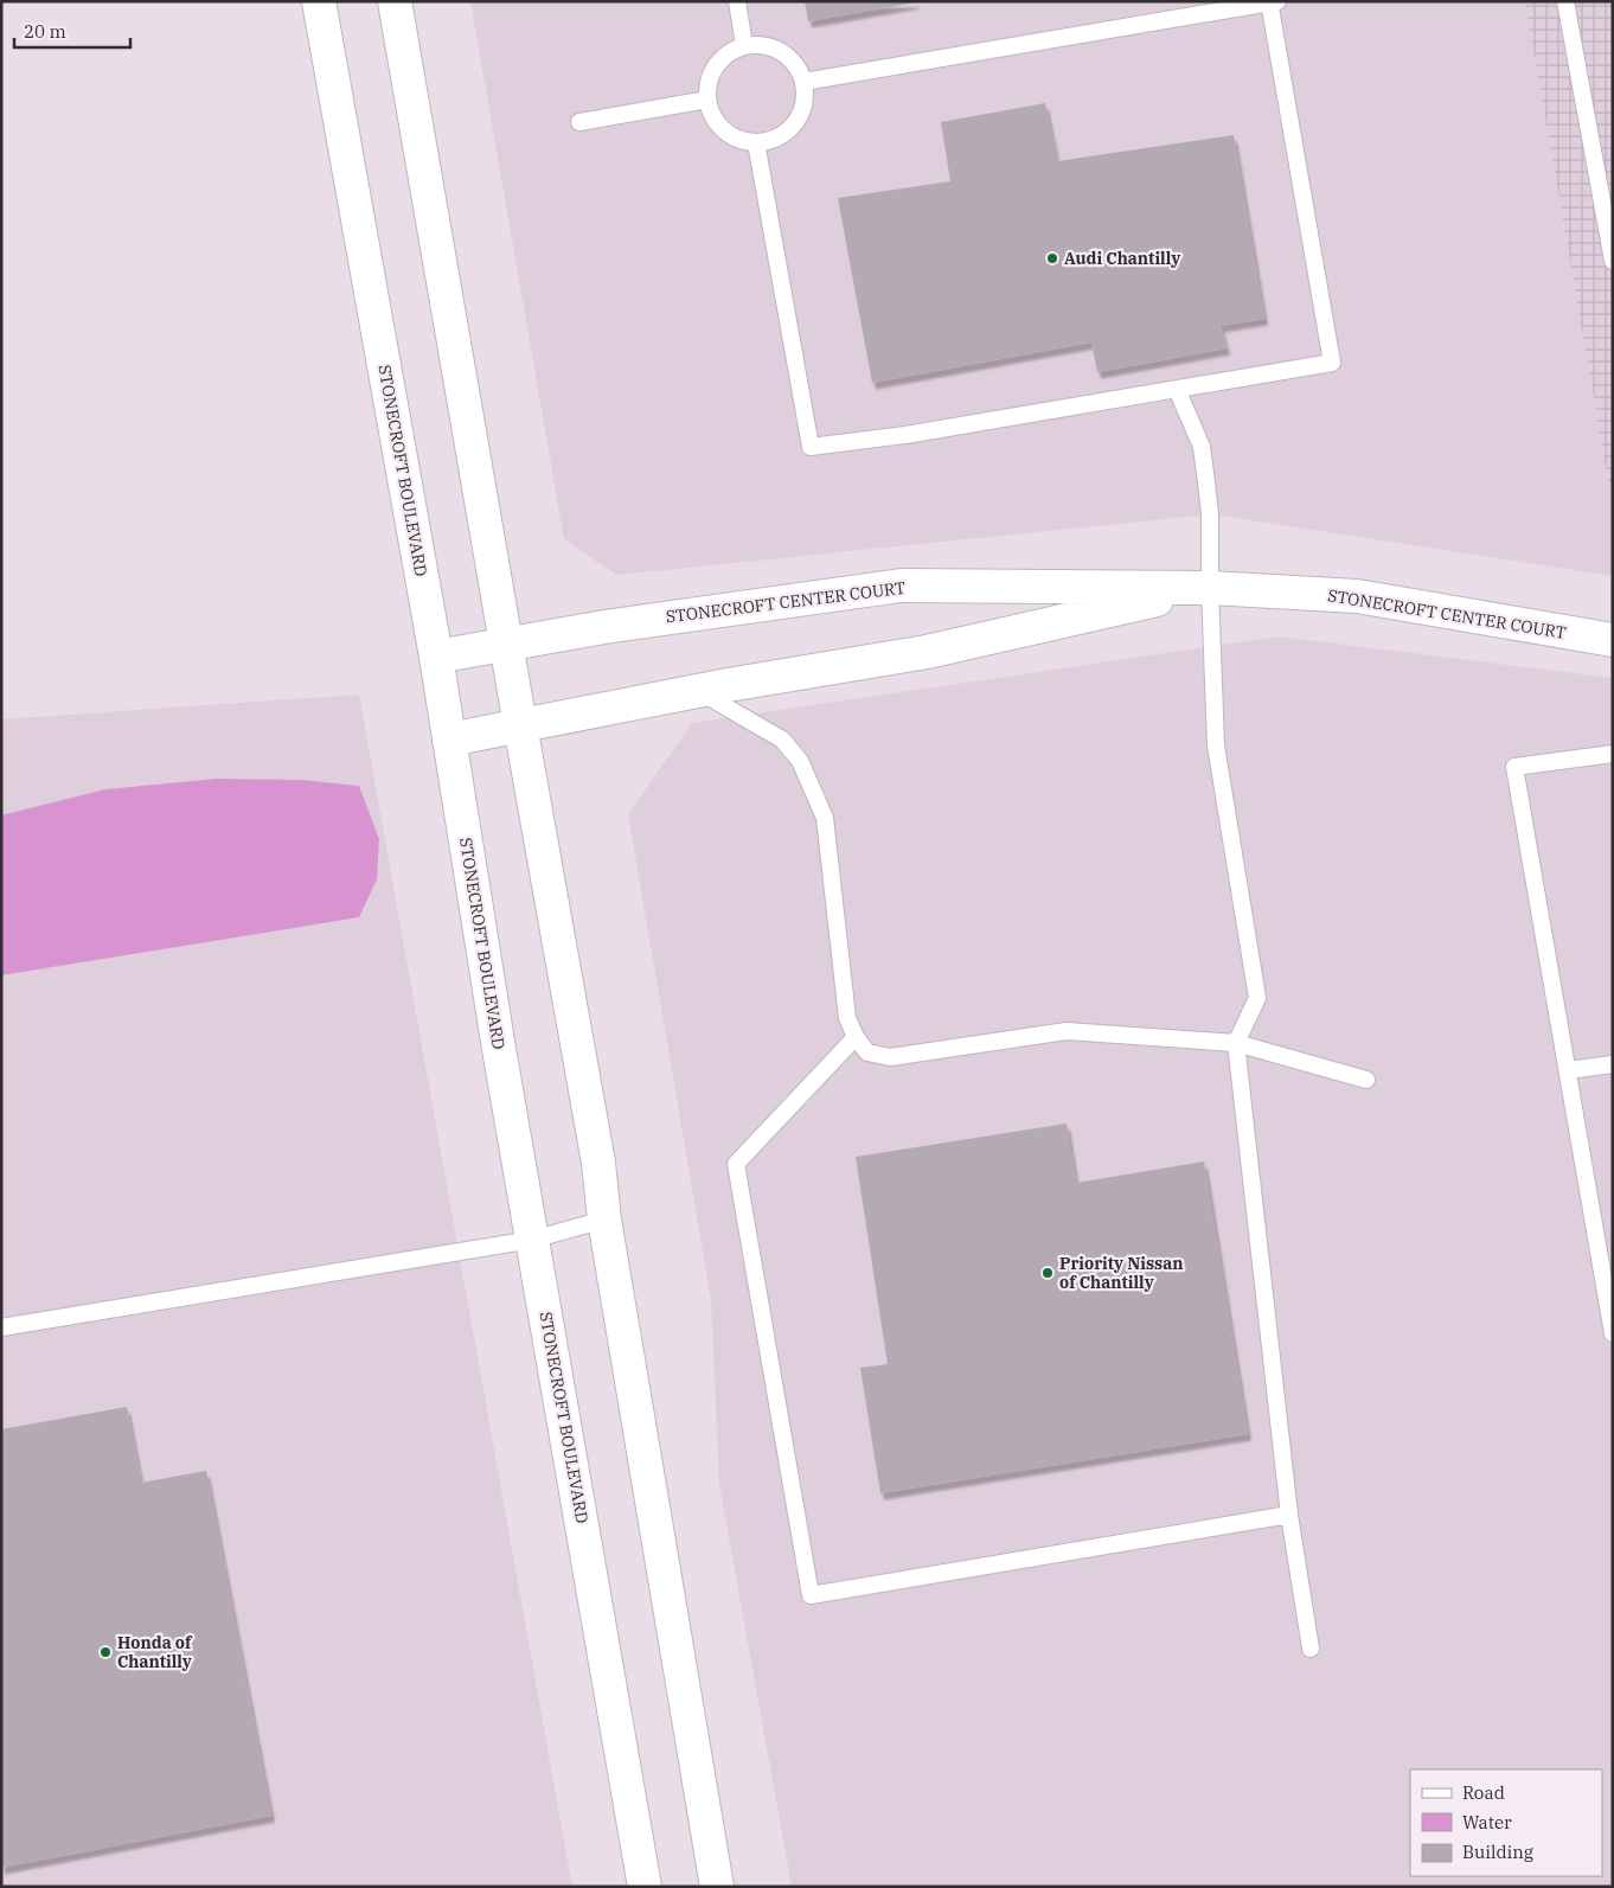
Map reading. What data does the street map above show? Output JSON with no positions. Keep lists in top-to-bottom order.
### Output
{
  "streets": {
    "main road": ["STONECROFT BOULEVARD", "STONECROFT CENTER COURT"]
  },
  "crossings": [
    ["STONECROFT BOULEVARD", "STONECROFT CENTER COURT"]
  ],
  "places": ["Audi Chantilly", "Priority Nissan of Chantilly", "Honda of Chantilly"],
  "legend": ["Road", "Water", "Building"],
  "scale_bar": "20 m"
}
